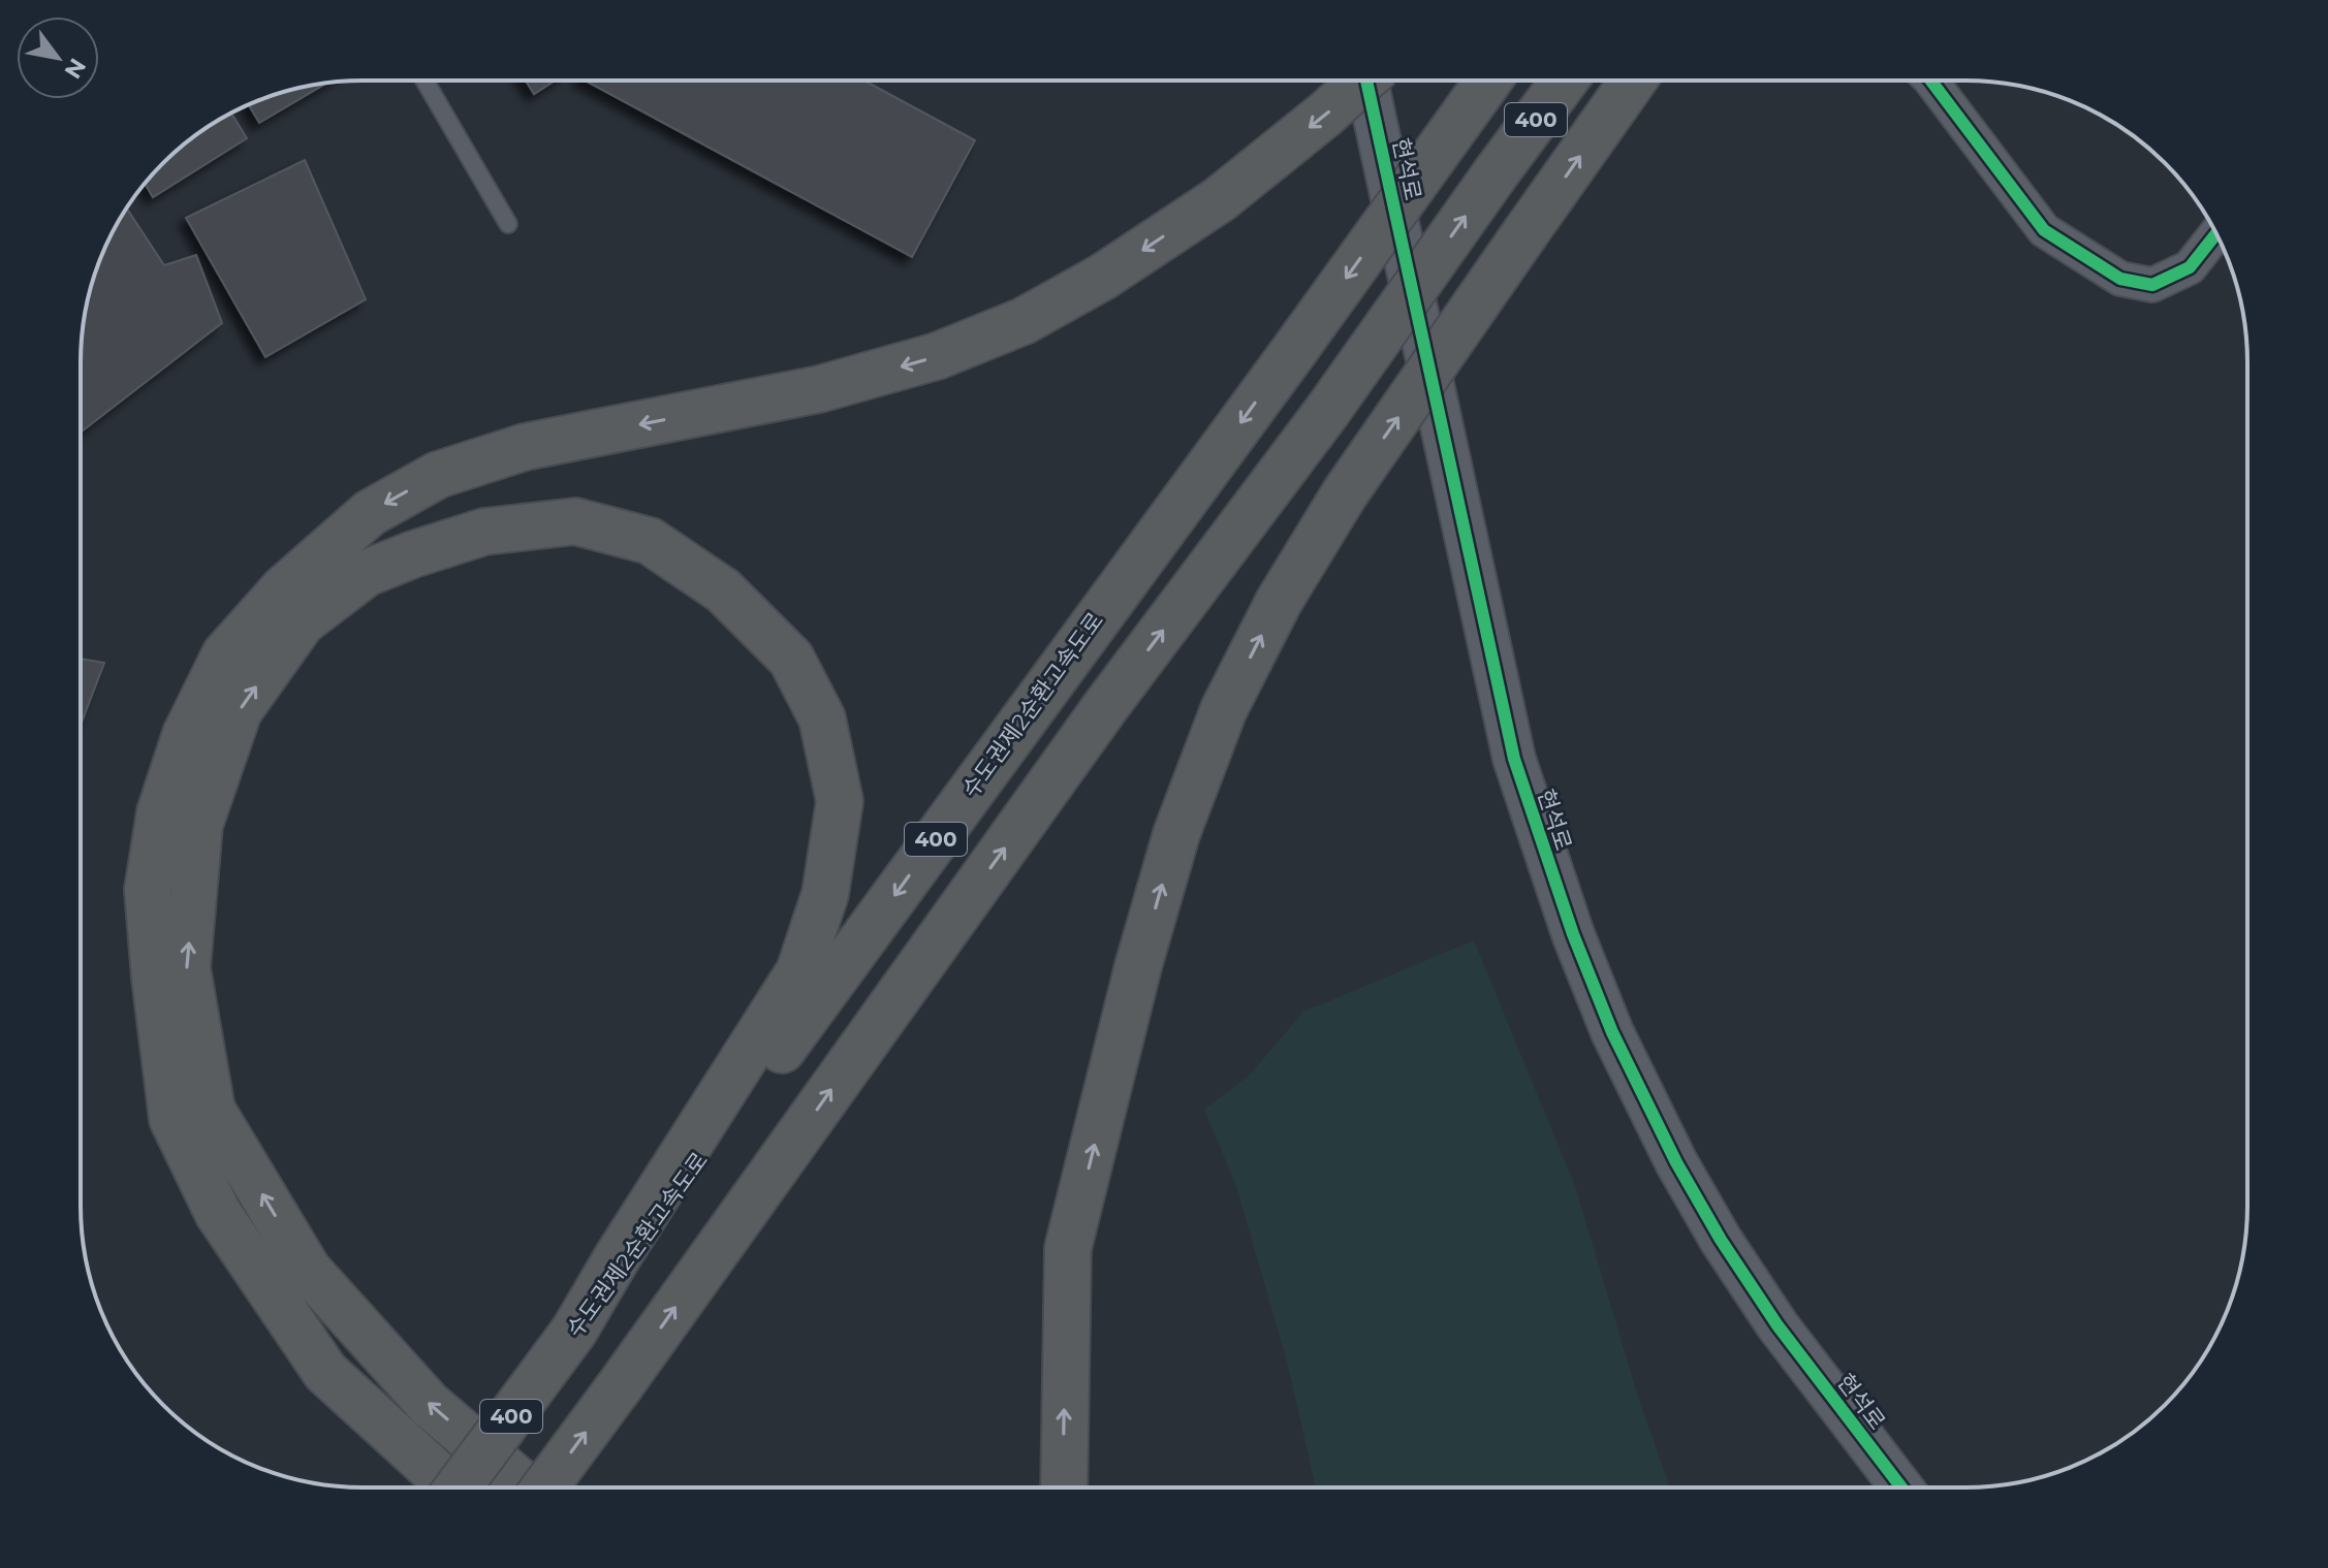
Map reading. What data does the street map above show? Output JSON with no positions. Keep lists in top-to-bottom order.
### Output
{
  "streets": {
    "highway": ["400", "수도권제2순환고속도로"],
    "street": ["현석로"]
  },
  "north": "bottom right"
}
